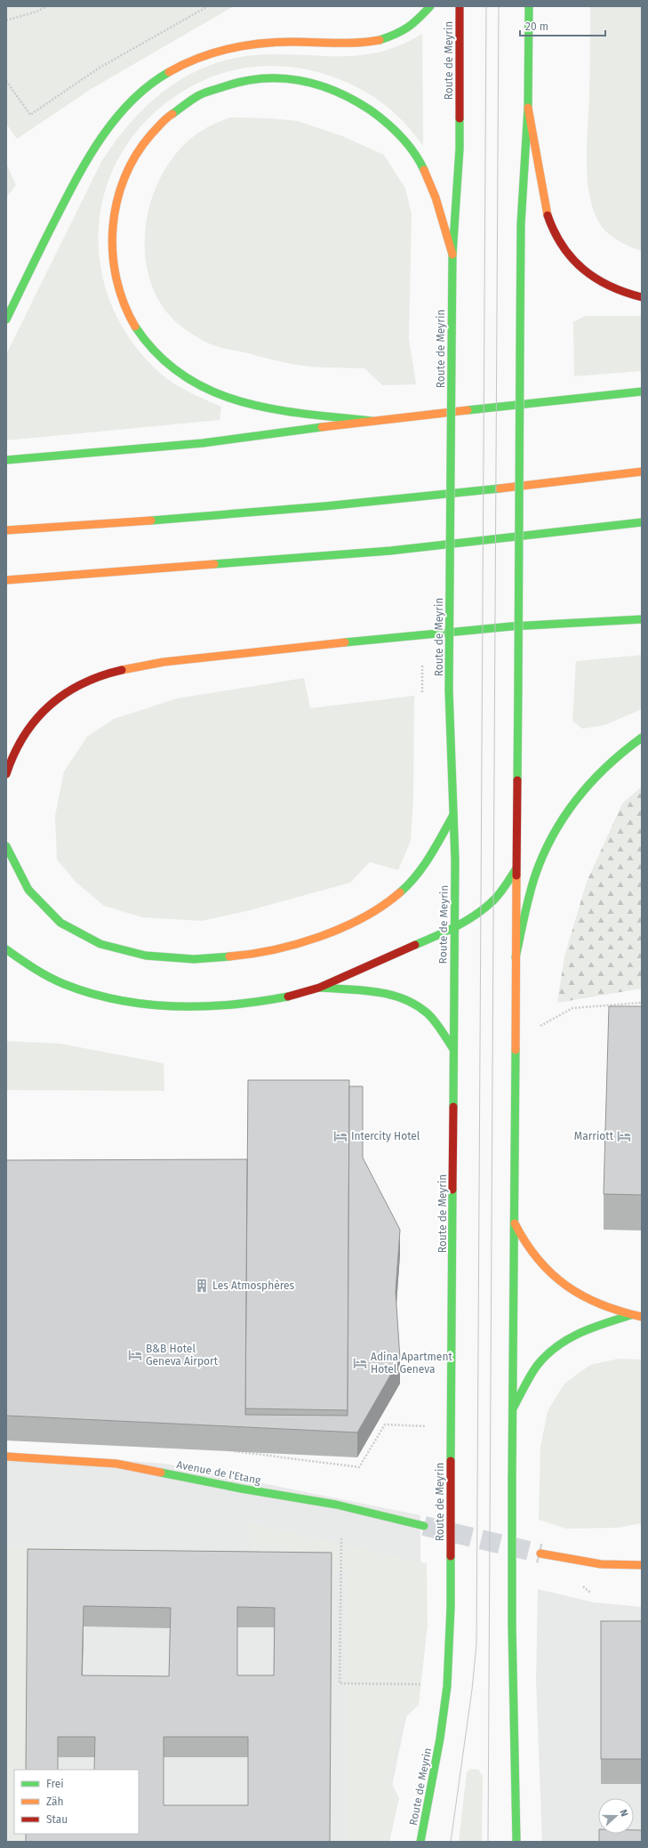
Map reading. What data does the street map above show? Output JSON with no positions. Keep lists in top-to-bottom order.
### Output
{
  "streets": {
    "main road": ["Route de Meyrin", "Avenue de l'Etang"]
  },
  "places": {
    "hotel": [
      "Intercity Hotel",
      "Marriott",
      "B&B Hotel Geneva Airport",
      "Adina Apartment Hotel Geneva"
    ],
    "building": ["Les Atmosphères"]
  },
  "legend": ["Frei", "Zäh", "Stau"],
  "scale_bar": "20 m",
  "north": "right"
}
